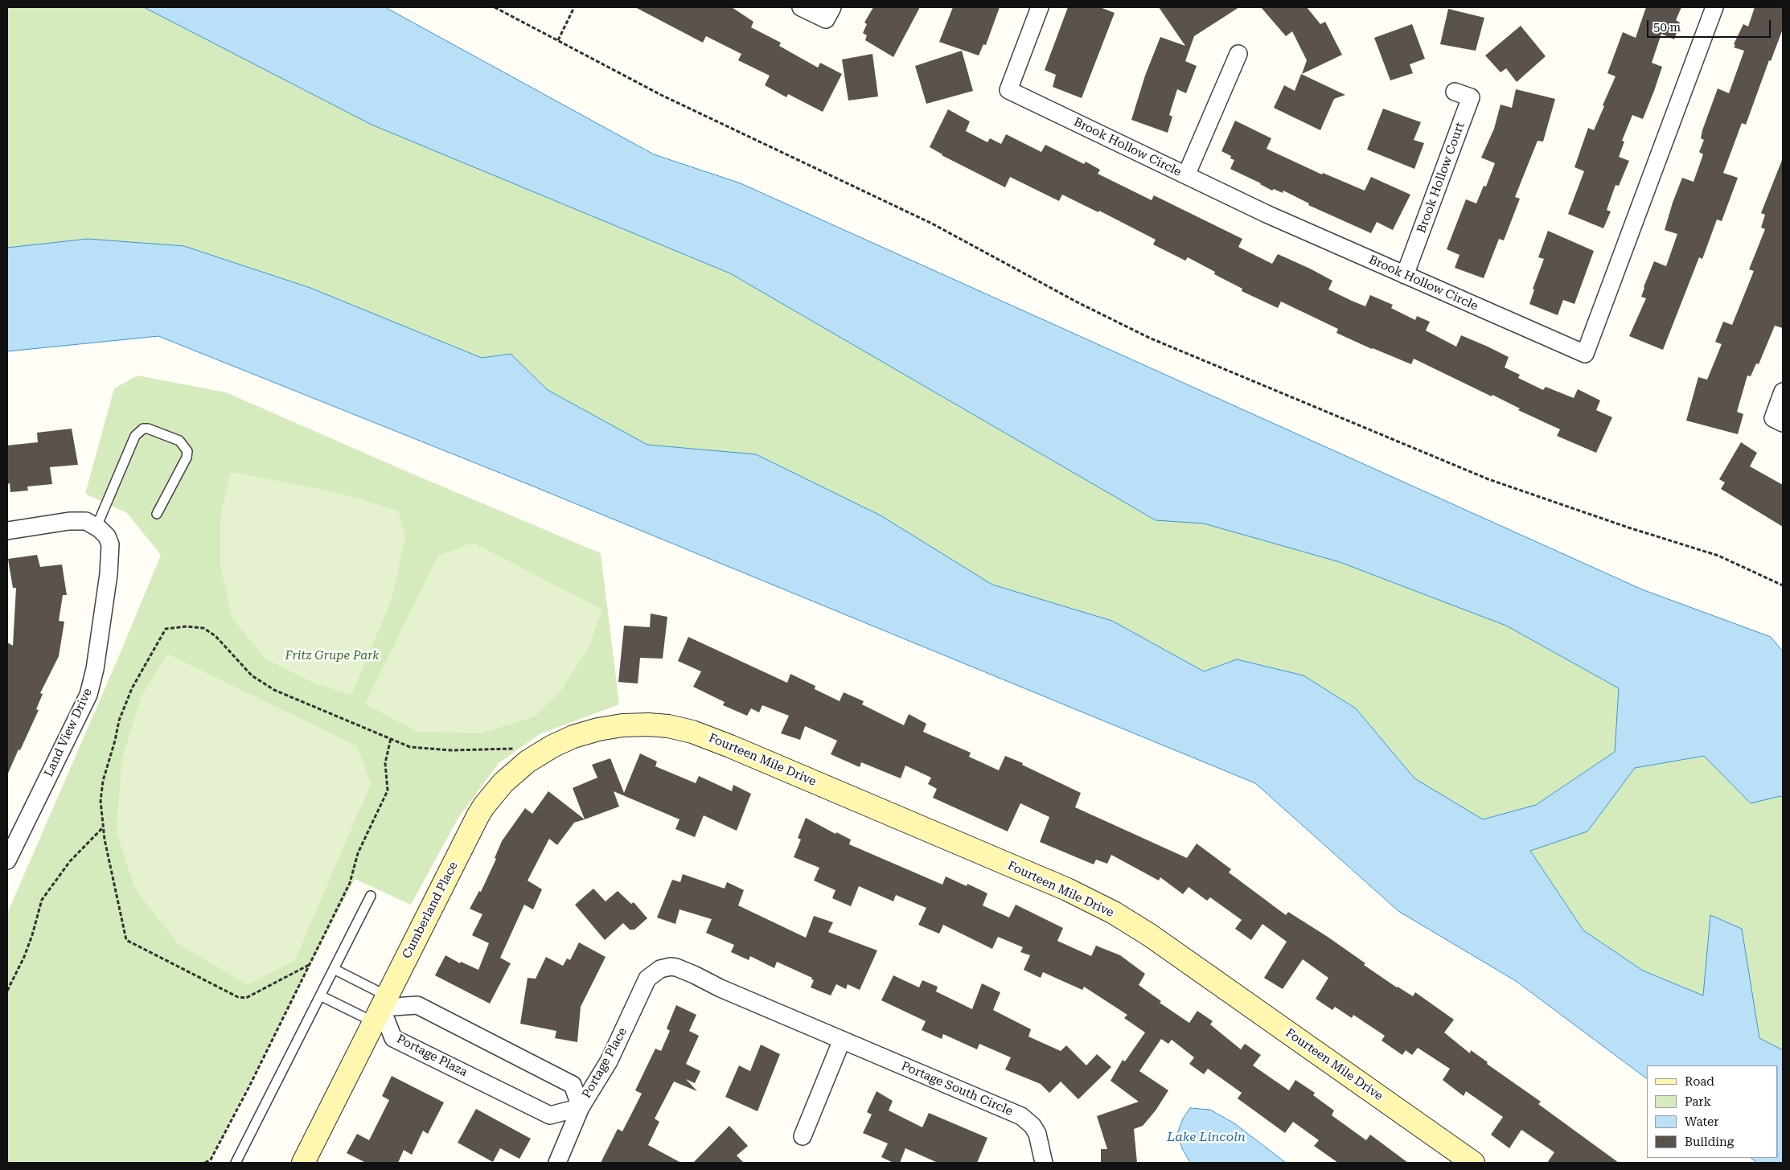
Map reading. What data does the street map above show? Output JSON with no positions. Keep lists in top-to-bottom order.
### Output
{
  "streets": {
    "street": [
      "Brook Hollow Circle",
      "Brook Hollow Court",
      "Land View Drive",
      "Fourteen Mile Drive",
      "Cumberland Place",
      "Portage Plaza",
      "Portage Place",
      "Portage South Circle"
    ]
  },
  "crossings": [
    ["Brook Hollow Circle", "Brook Hollow Court"],
    ["Fourteen Mile Drive", "Cumberland Place"],
    ["Cumberland Place", "Portage Plaza"],
    ["Portage Plaza", "Portage Place"],
    ["Portage Place", "Portage South Circle"]
  ],
  "water": ["Lake Lincoln"],
  "parks": ["Fritz Grupe Park"],
  "legend": [
    "Road",
    "Park",
    "Water",
    "Building"
  ],
  "scale_bar": "50 m"
}
